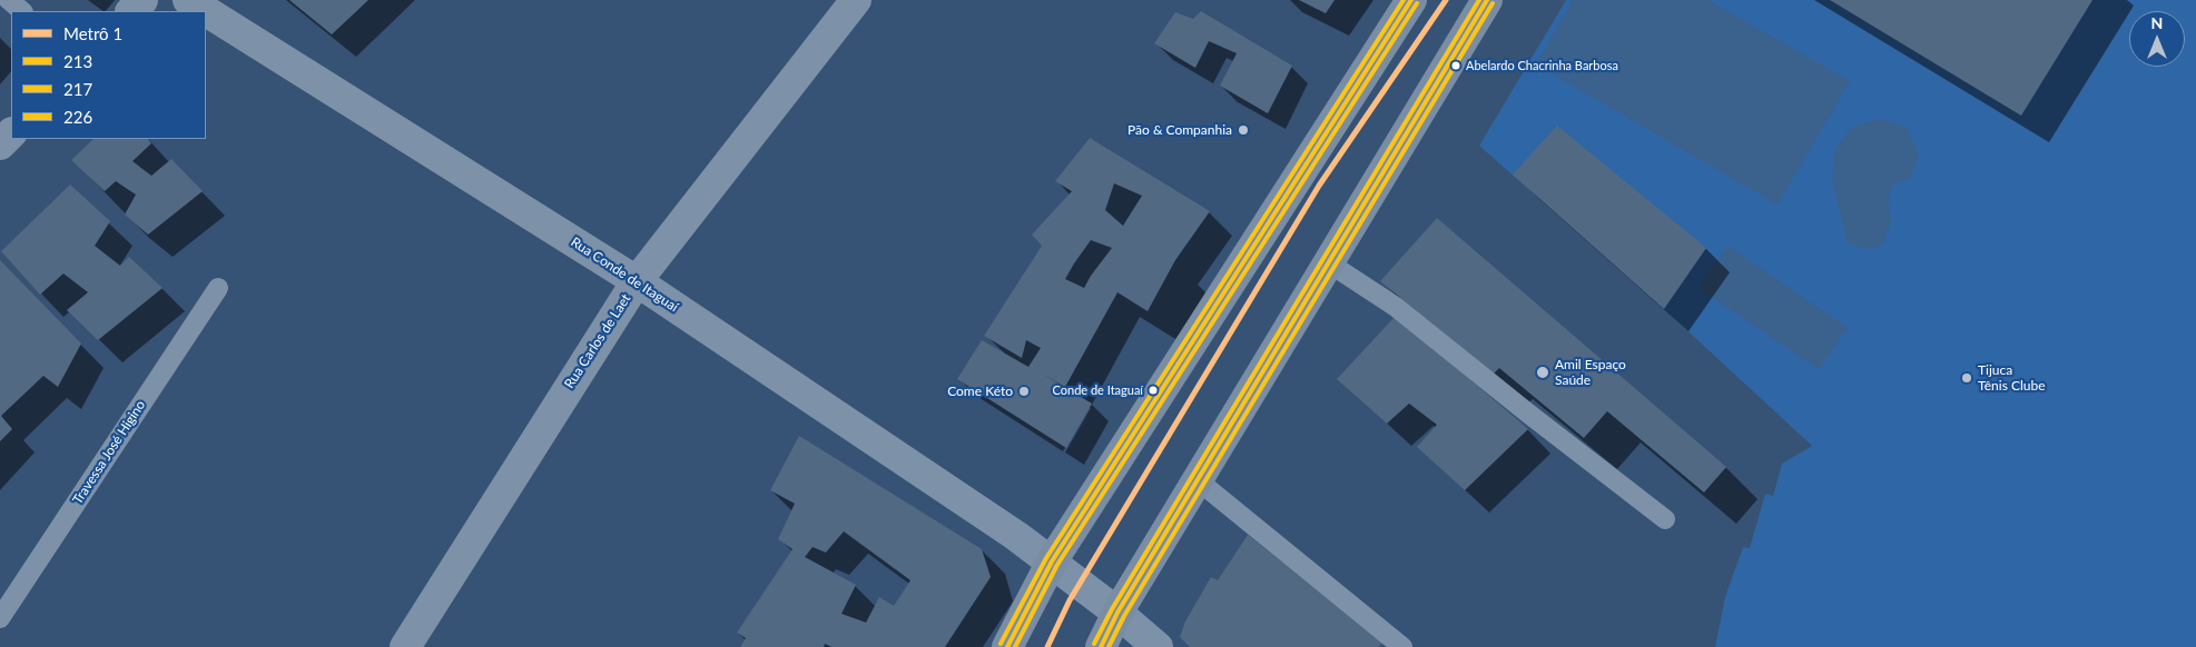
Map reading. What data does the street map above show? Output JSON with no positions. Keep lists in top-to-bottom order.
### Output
{
  "streets": {
    "street": ["Rua Conde de Itaguaí", "Rua Carlos de Laet"],
    "lane": ["Travessa José Higino"]
  },
  "crossings": [
    ["Rua Conde de Itaguaí", "Rua Carlos de Laet"]
  ],
  "places": [
    "Abelardo Chacrinha Barbosa",
    "Pão & Companhia",
    "Amil Espaço Saúde",
    "Tijuca Tênis Clube",
    "Conde de Itaguaí",
    "Come Kéto"
  ],
  "lines": [
    "metro line 1",
    "transit line 213",
    "transit line 226",
    "transit line 217"
  ],
  "legend": [
    "Metrô 1",
    "213",
    "217",
    "226"
  ],
  "north": "top"
}
